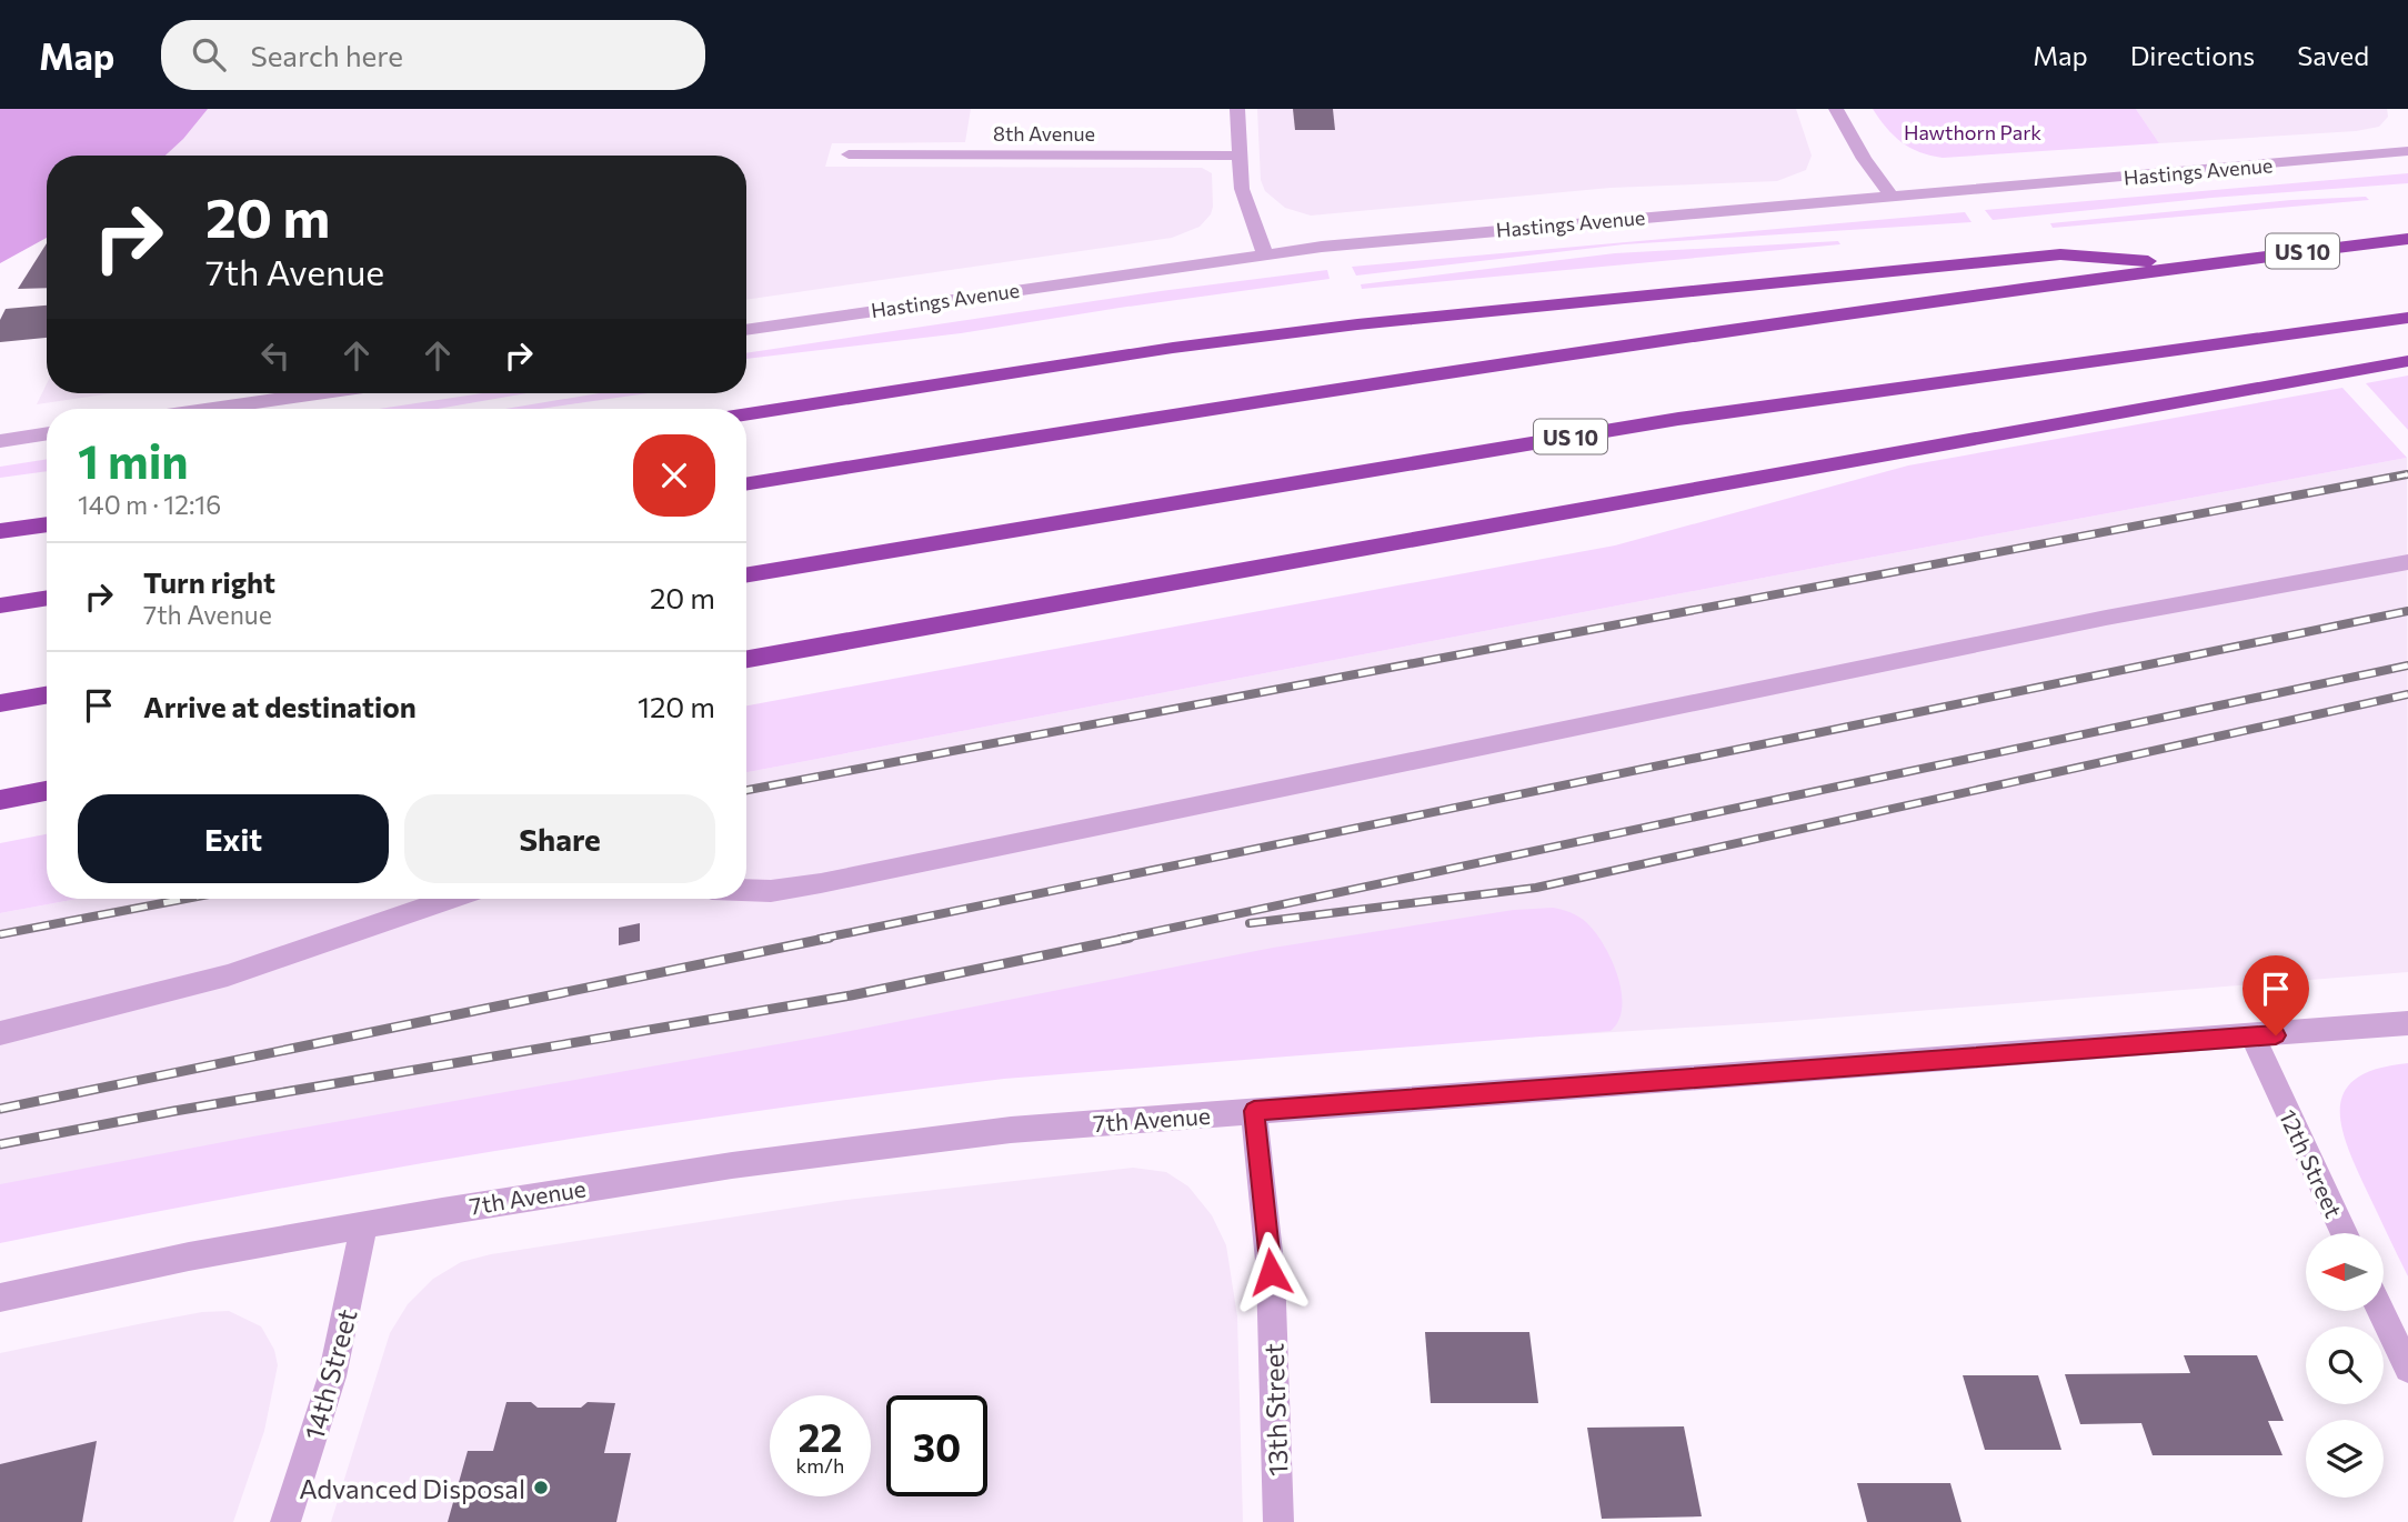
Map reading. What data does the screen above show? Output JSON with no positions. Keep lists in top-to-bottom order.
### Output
{
  "streets": {
    "highway": ["US 10"],
    "street": [
      "8th Avenue",
      "Hastings Avenue",
      "7th Avenue",
      "12th Street",
      "14th Street",
      "13th Street"
    ]
  },
  "crossings": [
    ["7th Avenue", "12th Street"],
    ["7th Avenue", "14th Street"],
    ["7th Avenue", "13th Street"]
  ],
  "parks": ["Hawthorn Park"],
  "places": ["Advanced Disposal"],
  "north": "left",
  "page": {
    "header": "Map",
    "search": "Search here",
    "nav": ["Map", "Directions", "Saved"],
    "turn": ["20 m", "7th Avenue"],
    "heading": ["1 min", "140 m · 12:16"],
    "list": [
      {
        "name": "Turn right",
        "note": "7th Avenue",
        "value": "20 m"
      },
      {
        "name": "Arrive at destination",
        "value": "120 m"
      }
    ],
    "buttons": ["Exit", "Share"],
    "speed": "22 km/h",
    "limit": "30"
  }
}
